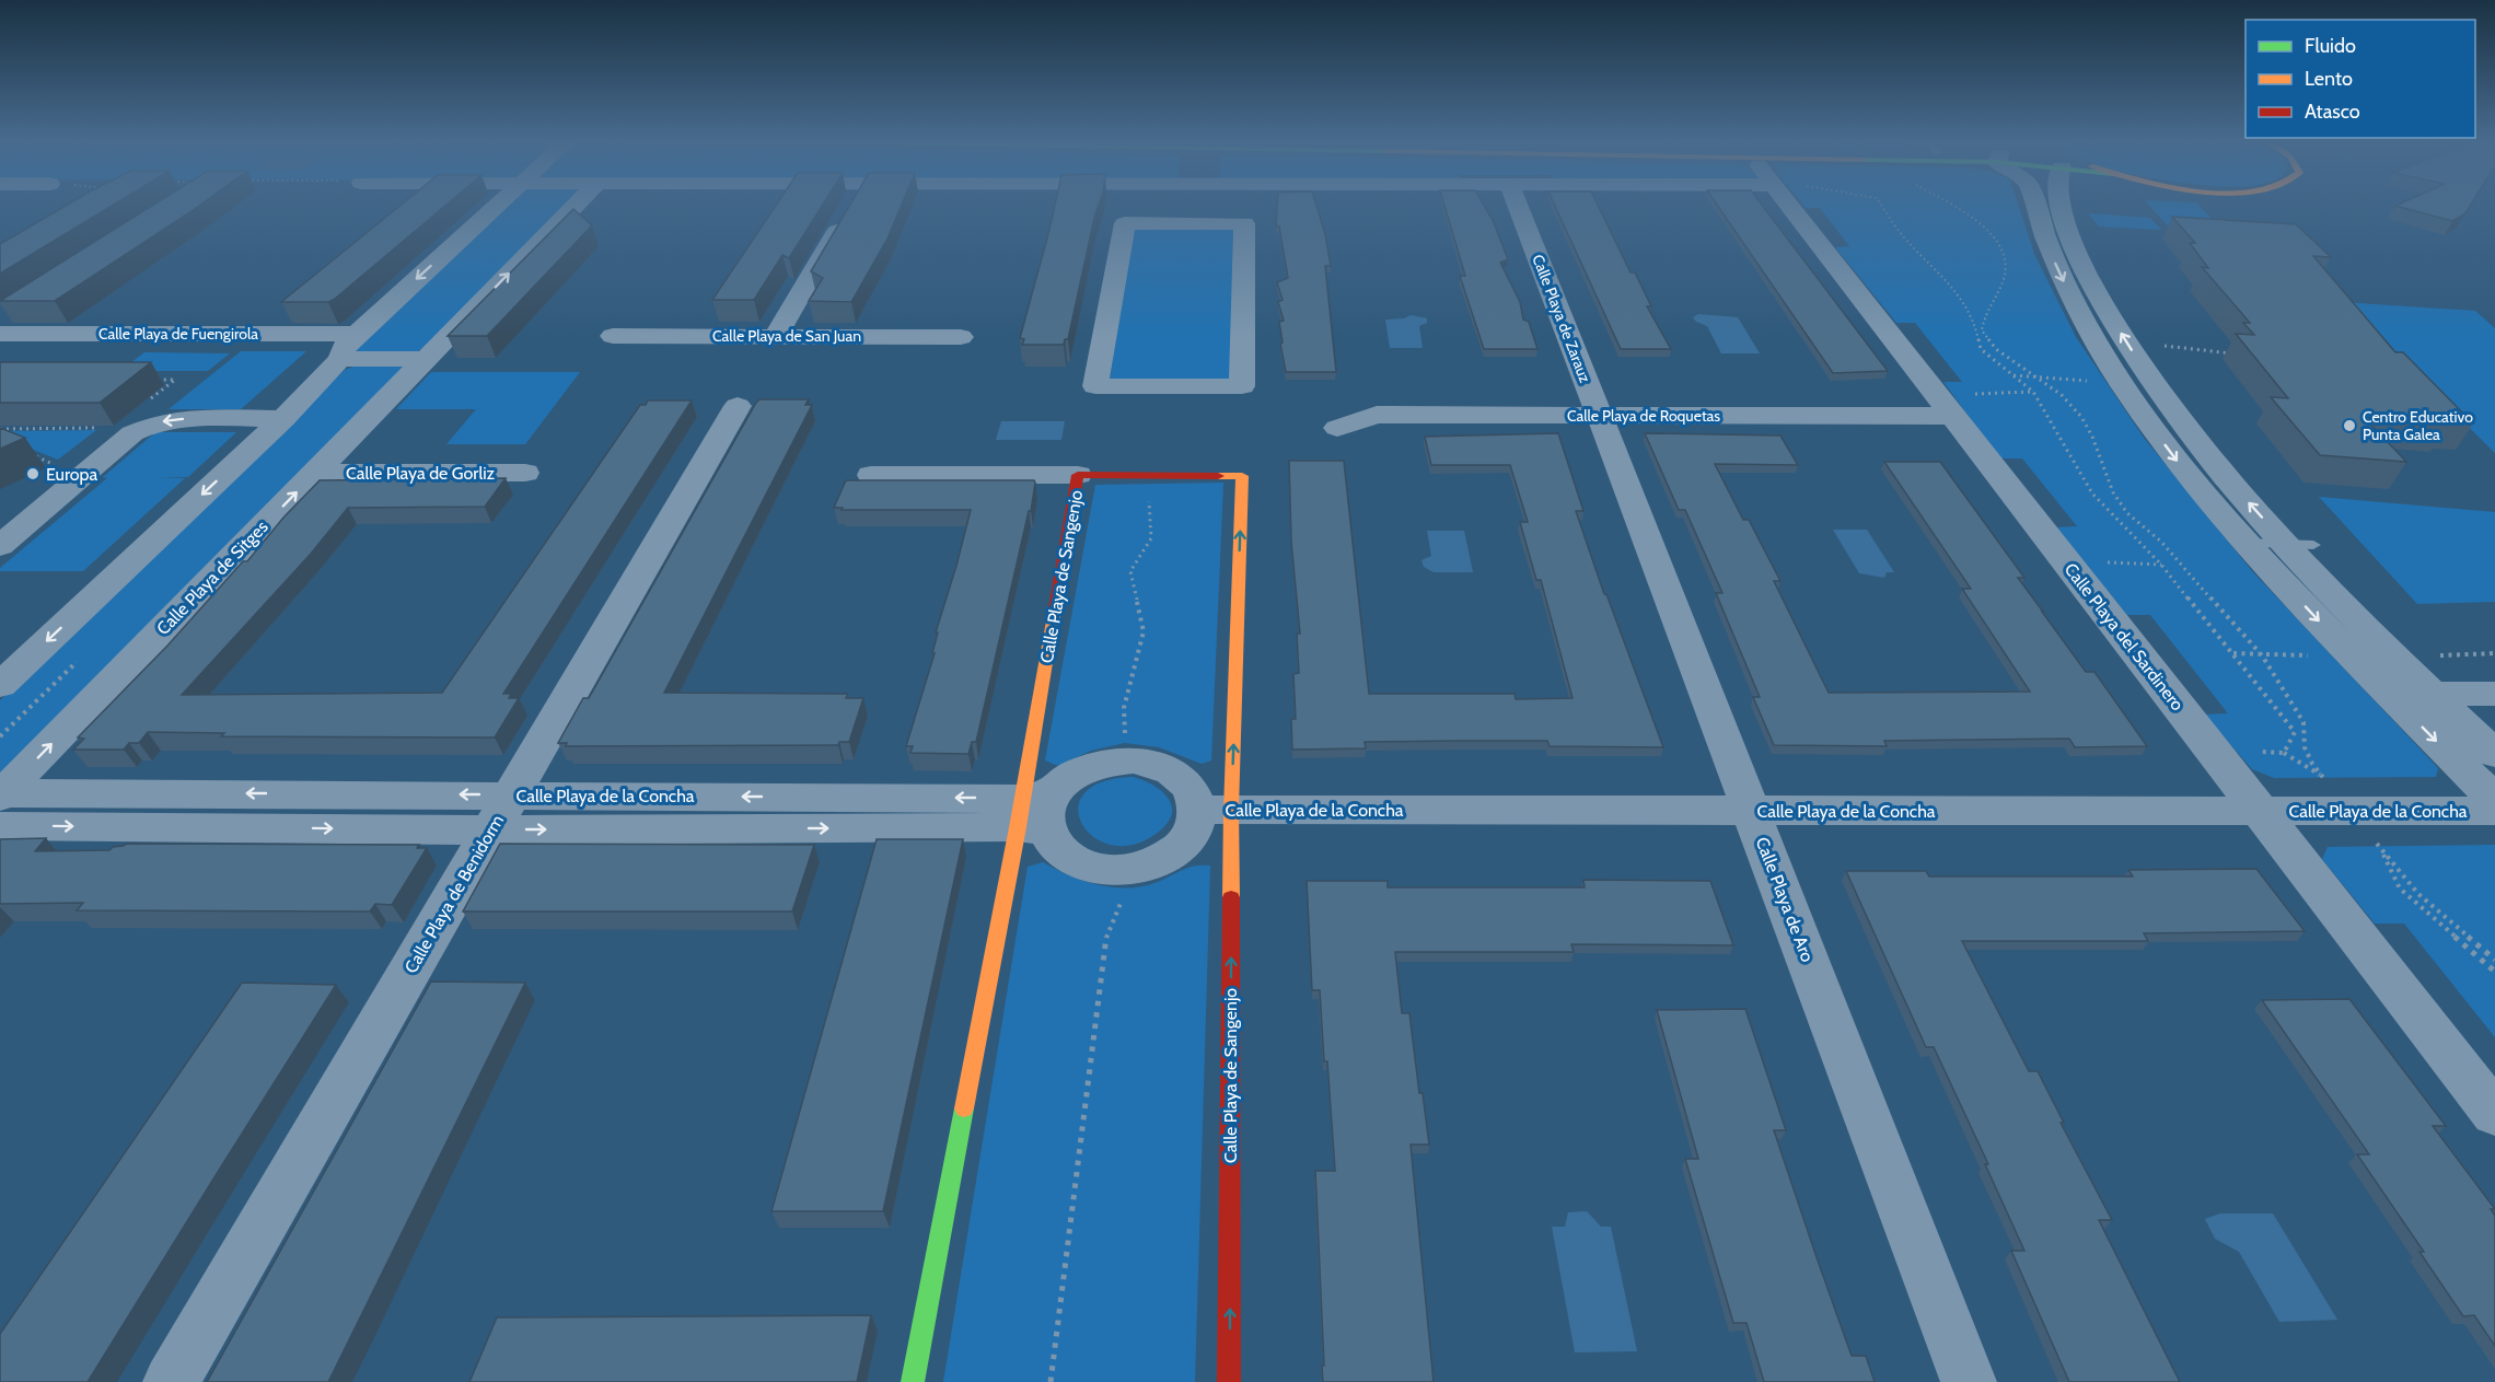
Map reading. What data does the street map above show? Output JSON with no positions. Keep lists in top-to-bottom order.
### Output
{
  "streets": {
    "main road": ["Calle Playa de Sangenjo"],
    "street": [
      "Calle Playa de Zarauz",
      "Calle Playa de Fuengirola",
      "Calle Playa de San Juan",
      "Calle Playa de Roquetas",
      "Calle Playa de Gorliz",
      "Calle Playa de Sitges",
      "Calle Playa del Sardinero",
      "Calle Playa de la Concha",
      "Calle Playa de Benidorm",
      "Calle Playa de Aro"
    ]
  },
  "crossings": [
    ["Calle Playa de Zarauz", "Calle Playa de Roquetas"],
    ["Calle Playa de Zarauz", "Calle Playa de Aro"],
    ["Calle Playa de Roquetas", "Calle Playa del Sardinero"],
    ["Calle Playa de Roquetas", "Calle Playa de Aro"],
    ["Calle Playa de Gorliz", "Calle Playa de Sitges"],
    ["Calle Playa de Sangenjo", "Calle Playa de la Concha"],
    ["Calle Playa de Sitges", "Calle Playa de la Concha"],
    ["Calle Playa del Sardinero", "Calle Playa de la Concha"],
    ["Calle Playa de la Concha", "Calle Playa de Benidorm"],
    ["Calle Playa de la Concha", "Calle Playa de Aro"]
  ],
  "one_way": ["Calle Playa de Sangenjo"],
  "places": ["Centro Educativo Punta Galea", "Europa"],
  "legend": ["Fluido", "Lento", "Atasco"]
}
